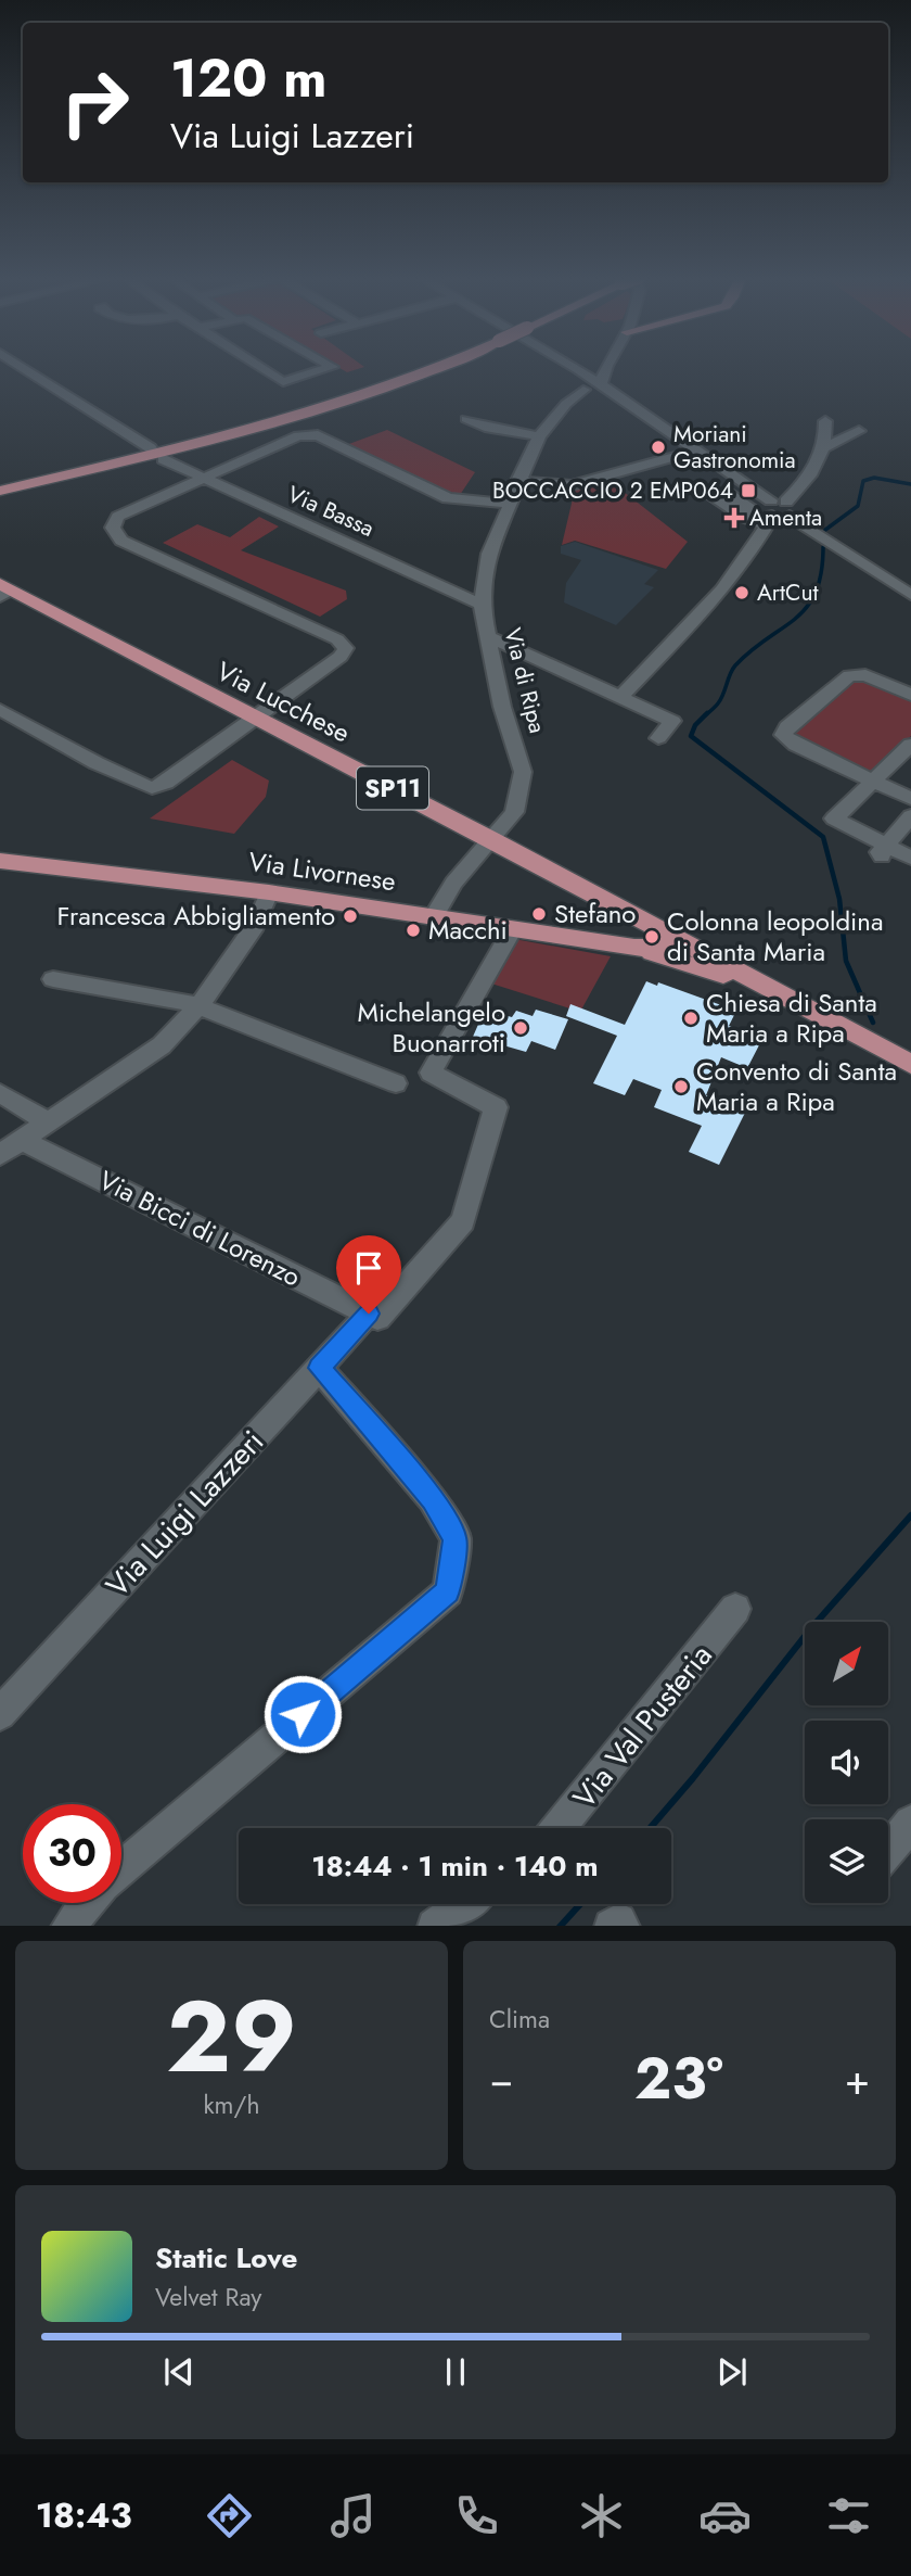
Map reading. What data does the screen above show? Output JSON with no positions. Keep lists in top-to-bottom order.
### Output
{
  "streets": {
    "main road": ["Via Lucchese", "SP11", "Via Livornese"],
    "street": [
      "Via Bassa",
      "Via di Ripa",
      "Via Bicci di Lorenzo",
      "Via Luigi Lazzeri",
      "Via Val Pusteria"
    ]
  },
  "crossings": [
    ["Via Bassa", "Via di Ripa"],
    ["Via di Ripa", "Via Lucchese"],
    ["Via di Ripa", "Via Livornese"],
    ["Via Lucchese", "Via Livornese"],
    ["Via Livornese", "Via Luigi Lazzeri"],
    ["Via Bicci di Lorenzo", "Via Luigi Lazzeri"]
  ],
  "places": {
    "other": [
      "Moriani Gastronomia",
      "ArtCut",
      "Stefano",
      "Francesca Abbigliamento",
      "Macchi",
      "Colonna leopoldina di Santa Maria",
      "Chiesa di Santa Maria a Ripa",
      "Michelangelo Buonarroti",
      "Convento di Santa Maria a Ripa"
    ],
    "transit": ["BOCCACCIO 2 EMP064"],
    "health": ["Amenta"]
  },
  "north": "top right",
  "page": {
    "turn": ["120 m", "Via Luigi Lazzeri"],
    "limit": "30",
    "trip": "18:44 · 1 min · 140 m",
    "tile": [
      ["29", "km/h"],
      "Clima"
    ],
    "heat": ["−", "23°", "+"],
    "song": ["Static Love", "Velvet Ray"],
    "tabs": "18:43"
  }
}
